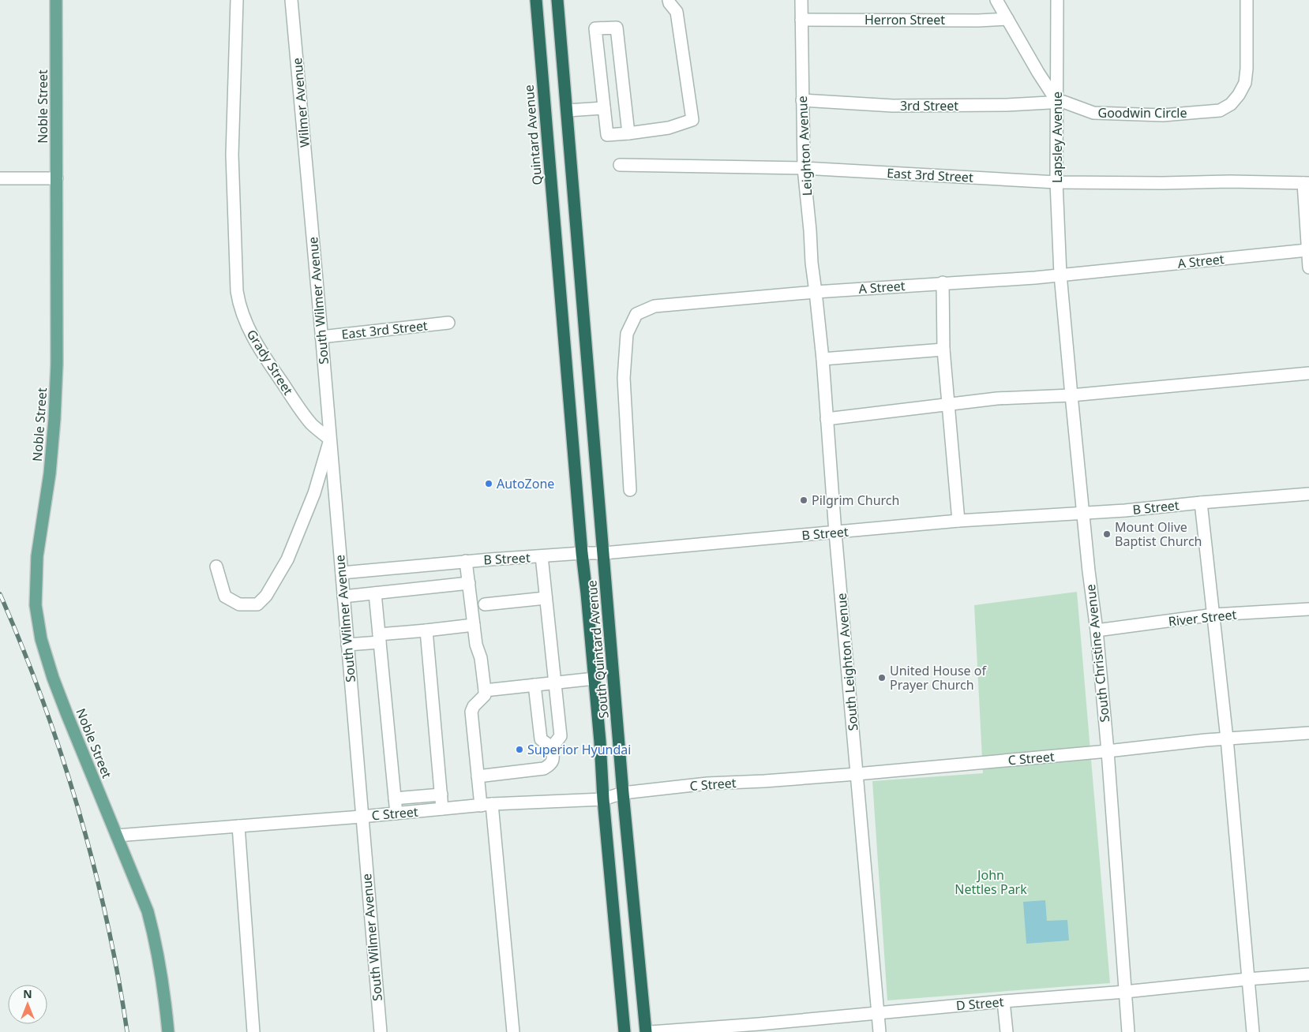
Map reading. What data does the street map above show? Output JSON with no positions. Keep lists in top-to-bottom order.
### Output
{
  "streets": {
    "highway": ["Quintard Avenue", "South Quintard Avenue"],
    "main road": ["Noble Street"],
    "street": [
      "Herron Street",
      "Wilmer Avenue",
      "3rd Street",
      "Goodwin Circle",
      "Lapsley Avenue",
      "Leighton Avenue",
      "East 3rd Street",
      "A Street",
      "South Wilmer Avenue",
      "Grady Street",
      "B Street",
      "River Street",
      "South Christine Avenue",
      "South Leighton Avenue",
      "C Street",
      "D Street"
    ]
  },
  "crossings": [
    ["Herron Street", "Leighton Avenue"],
    ["Wilmer Avenue", "South Wilmer Avenue"],
    ["3rd Street", "Goodwin Circle"],
    ["3rd Street", "Lapsley Avenue"],
    ["3rd Street", "Leighton Avenue"],
    ["Noble Street", "C Street"],
    ["Goodwin Circle", "Lapsley Avenue"],
    ["Quintard Avenue", "South Quintard Avenue"],
    ["Lapsley Avenue", "East 3rd Street"],
    ["Lapsley Avenue", "A Street"],
    ["Lapsley Avenue", "South Christine Avenue"],
    ["Leighton Avenue", "East 3rd Street"],
    ["Leighton Avenue", "A Street"],
    ["Leighton Avenue", "South Leighton Avenue"],
    ["East 3rd Street", "South Wilmer Avenue"],
    ["A Street", "South Christine Avenue"],
    ["A Street", "South Leighton Avenue"],
    ["South Wilmer Avenue", "Grady Street"],
    ["South Wilmer Avenue", "B Street"],
    ["South Wilmer Avenue", "C Street"],
    ["B Street", "South Quintard Avenue"],
    ["B Street", "South Christine Avenue"],
    ["B Street", "South Leighton Avenue"],
    ["River Street", "South Christine Avenue"],
    ["South Quintard Avenue", "C Street"],
    ["South Christine Avenue", "C Street"],
    ["South Christine Avenue", "D Street"],
    ["South Leighton Avenue", "C Street"],
    ["South Leighton Avenue", "D Street"]
  ],
  "parks": ["John Nettles Park"],
  "places": [
    "AutoZone",
    "Pilgrim Church",
    "Mount Olive Baptist Church",
    "United House of Prayer Church",
    "Superior Hyundai"
  ],
  "north": "top"
}
